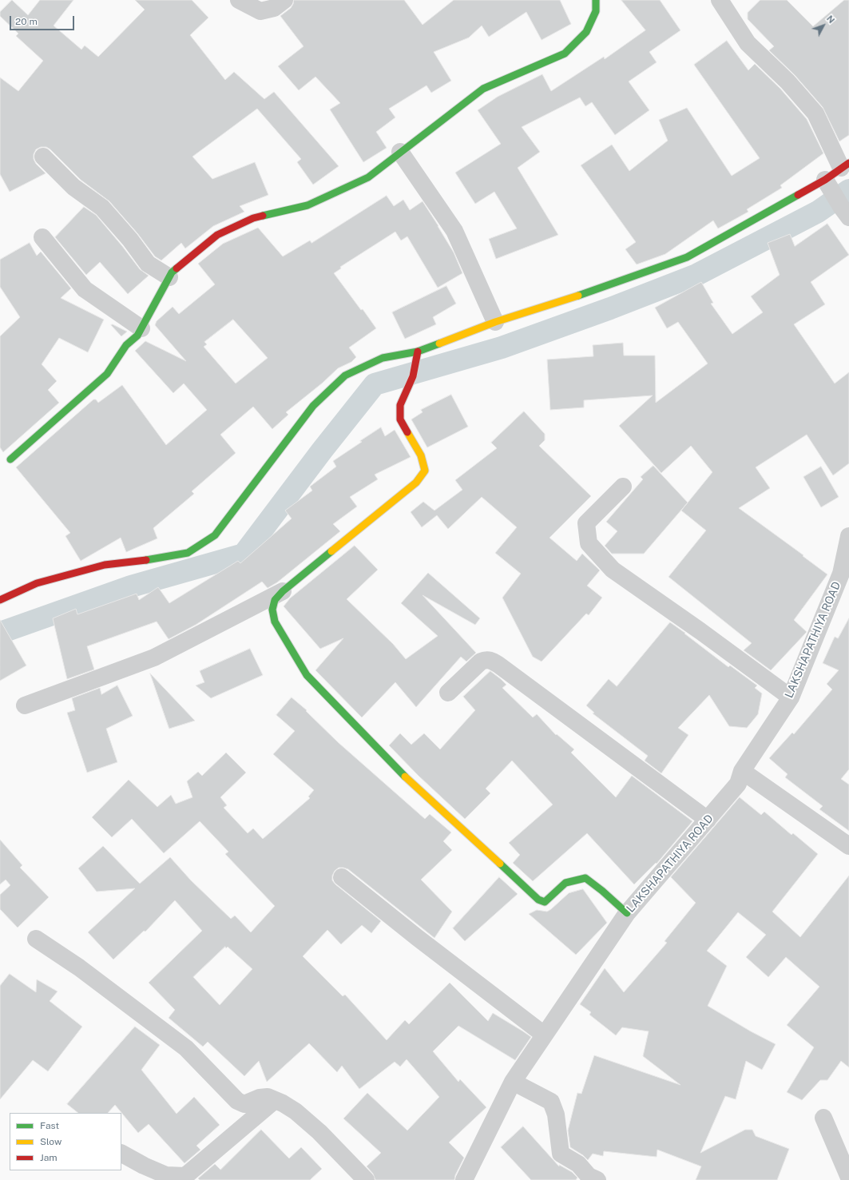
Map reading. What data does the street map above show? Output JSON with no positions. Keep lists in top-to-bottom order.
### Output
{
  "streets": {
    "street": ["LAKSHAPATHIYA ROAD"]
  },
  "legend": ["Fast", "Slow", "Jam"],
  "scale_bar": "20 m",
  "north": "top right"
}
